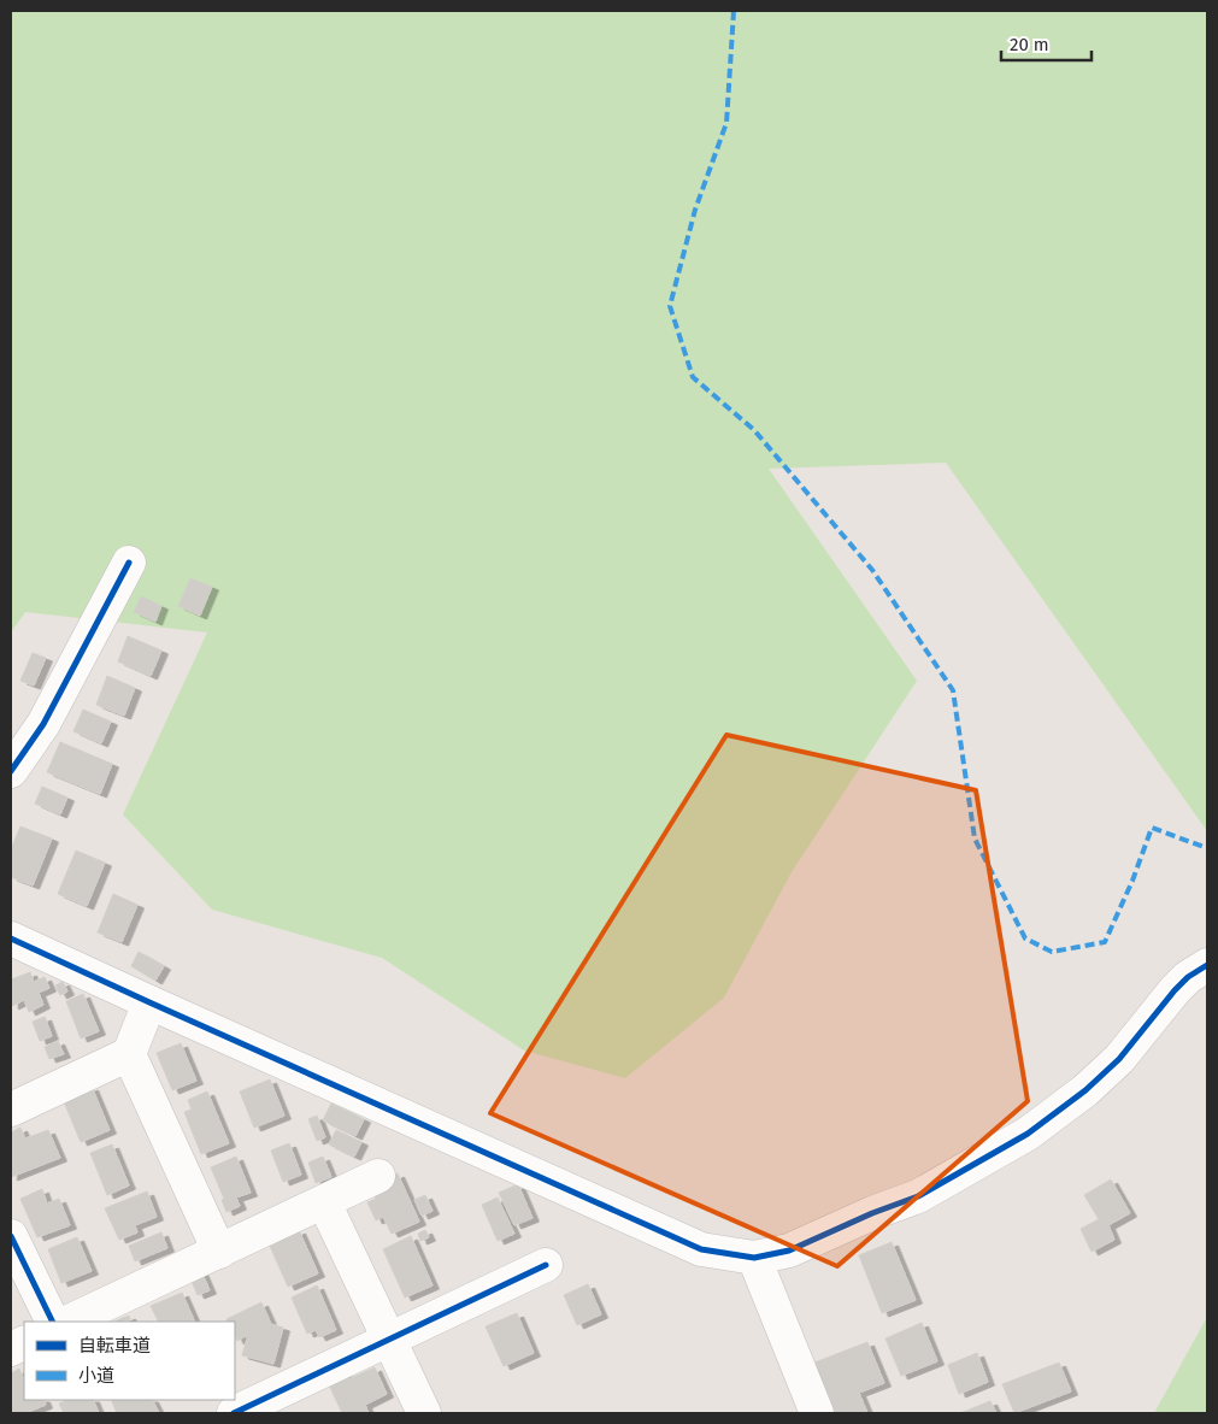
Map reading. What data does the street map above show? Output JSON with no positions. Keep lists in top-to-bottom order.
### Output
{
  "legend": ["自転車道", "小道"],
  "scale_bar": "20 m"
}
